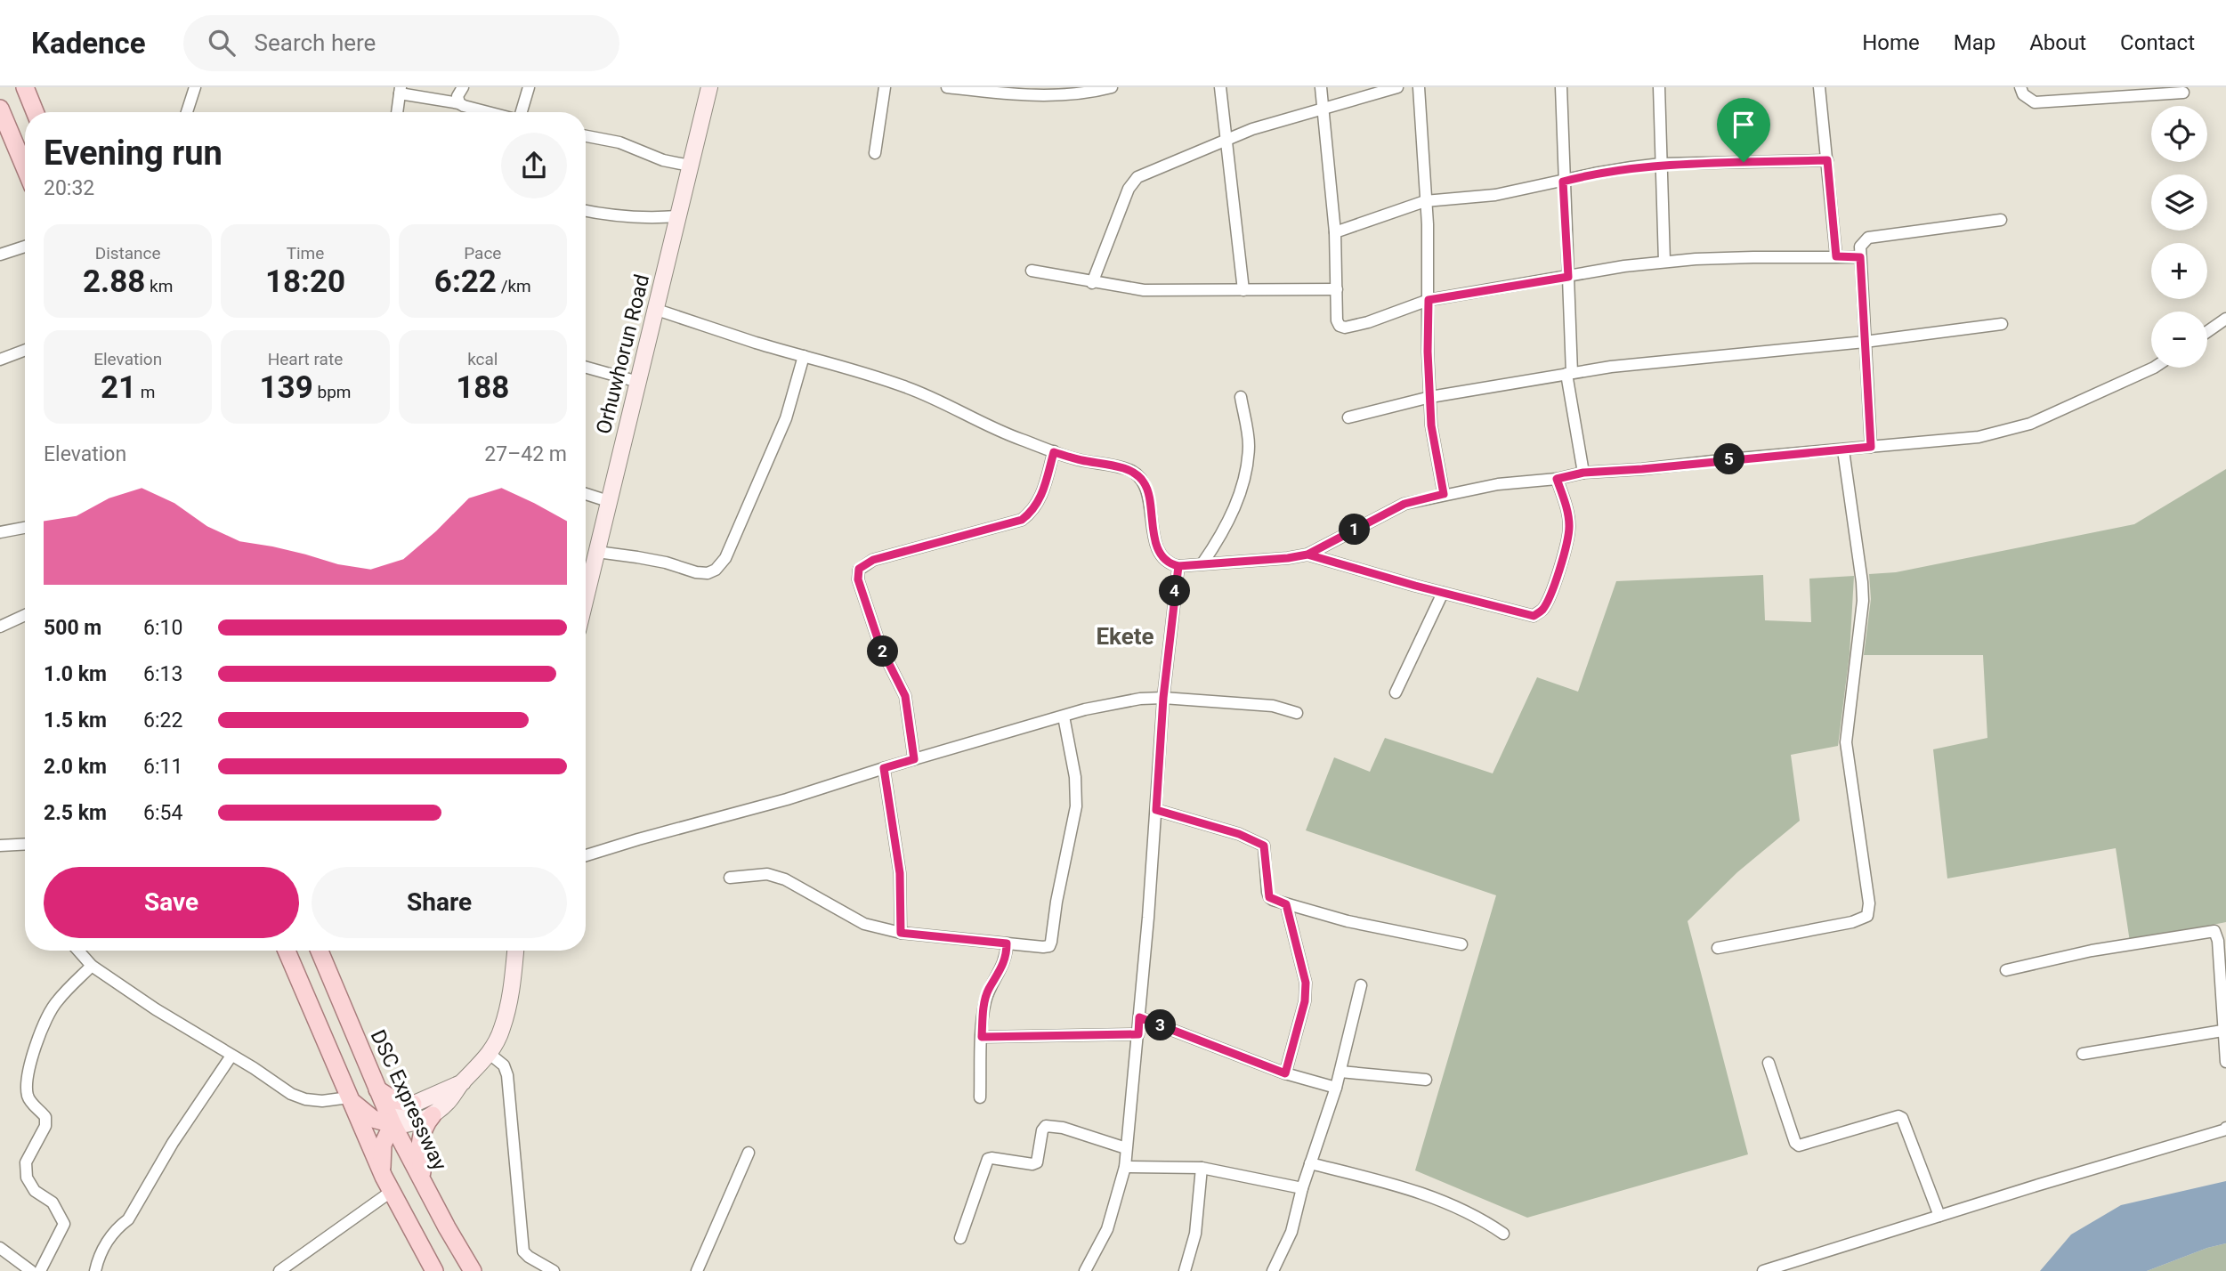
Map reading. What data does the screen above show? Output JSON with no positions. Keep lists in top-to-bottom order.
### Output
{
  "streets": {
    "main road": ["DSC Expressway"],
    "street": ["Orhuwhorun Road"]
  },
  "districts": ["Ekete"],
  "page": {
    "header": "Kadence",
    "search": "Search here",
    "nav": [
      "Home",
      "Map",
      "About",
      "Contact"
    ],
    "map_buttons": ["+", "−"],
    "heading": ["Evening run", "20:32"],
    "stats": [
      ["Distance", "2.88 km"],
      ["Time", "18:20"],
      ["Pace", "6:22 /km"],
      ["Elevation", "21 m"],
      ["Heart rate", "139 bpm"],
      ["kcal", "188"]
    ],
    "chart": ["Elevation", "27–42 m"],
    "pins": [
      "5",
      "1",
      "4",
      "2",
      "3"
    ],
    "list": [
      {
        "name": "500 m",
        "note": "6:10"
      },
      {
        "name": "1.0 km",
        "note": "6:13"
      },
      {
        "name": "1.5 km",
        "note": "6:22"
      },
      {
        "name": "2.0 km",
        "note": "6:11"
      },
      {
        "name": "2.5 km",
        "note": "6:54"
      }
    ],
    "buttons": ["Save", "Share"]
  }
}
